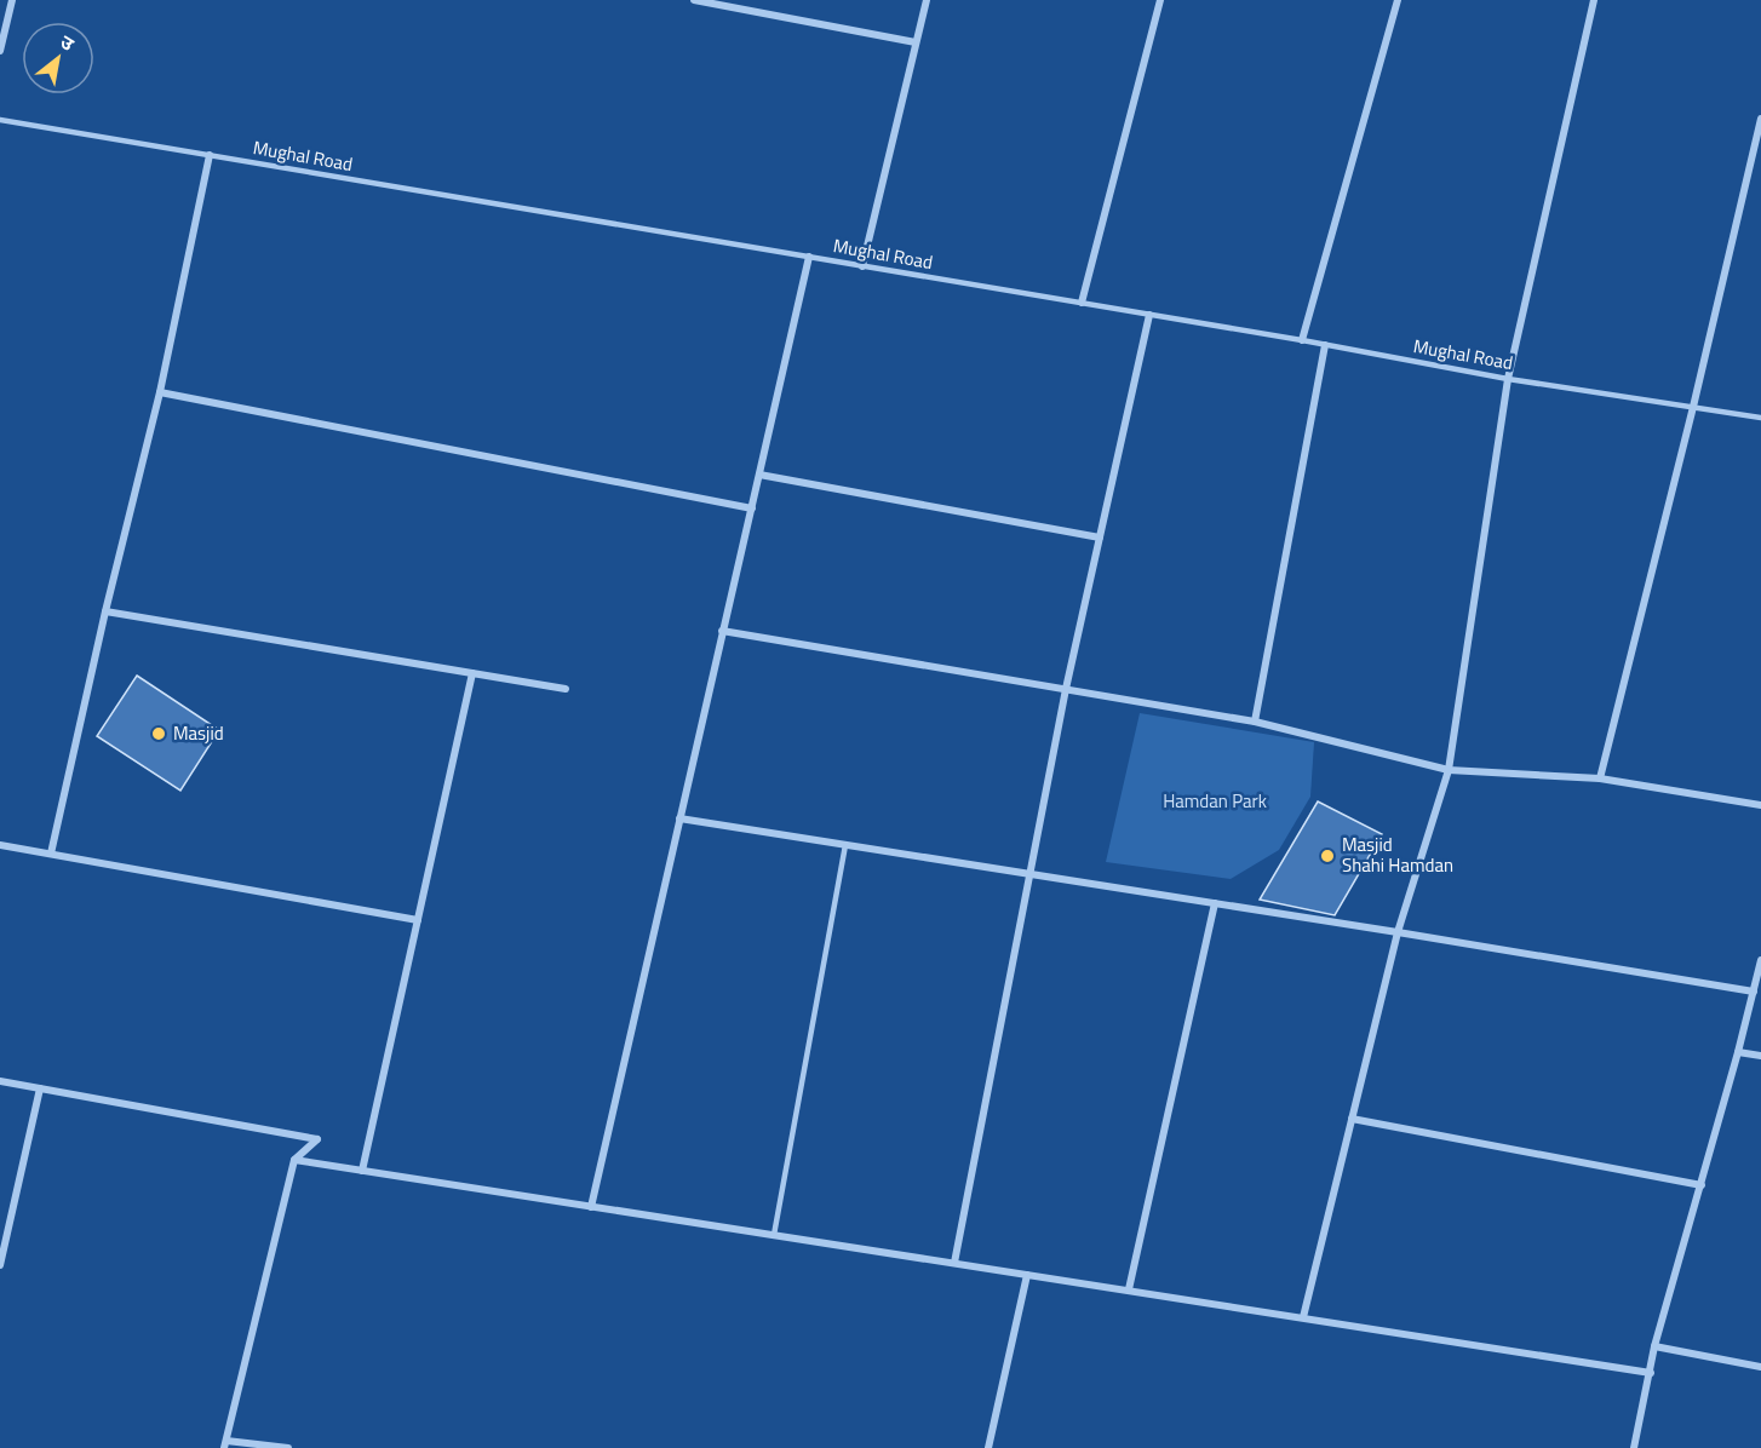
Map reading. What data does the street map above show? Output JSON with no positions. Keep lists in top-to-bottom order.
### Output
{
  "streets": {
    "lane": ["Mughal Road"]
  },
  "parks": ["Hamdan Park"],
  "places": ["Masjid", "Masjid Shahi Hamdan"],
  "north": "top right"
}
